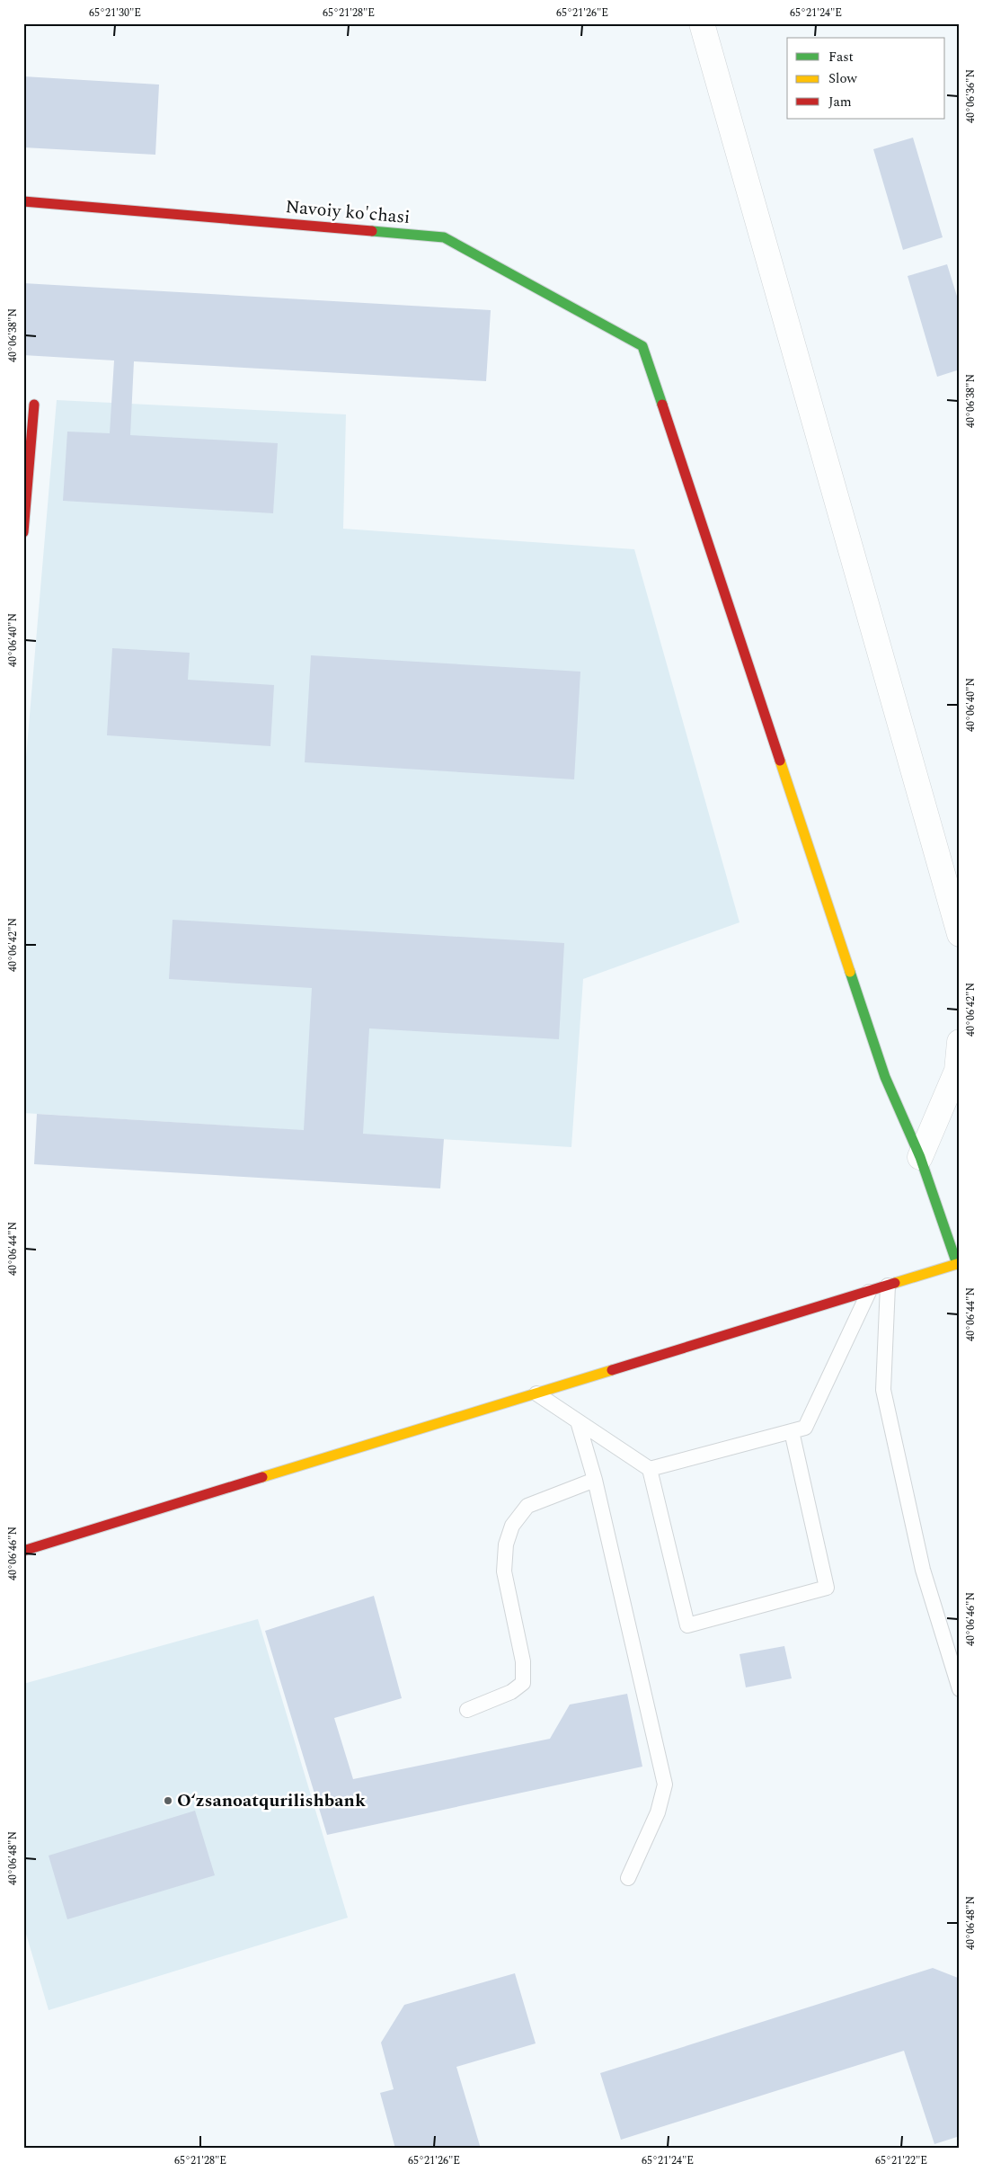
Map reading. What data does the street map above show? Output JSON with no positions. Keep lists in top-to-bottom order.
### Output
{
  "streets": {
    "street": ["Navoiy ko'chasi"]
  },
  "places": ["Oʻzsanoatqurilishbank"],
  "legend": ["Fast", "Slow", "Jam"],
  "coordinates": [
    "65°21'30\"E",
    "65°21'28\"E",
    "65°21'26\"E",
    "65°21'24\"E",
    "40°06'36\"N",
    "40°06'38\"N",
    "40°06'40\"N",
    "40°06'42\"N",
    "40°06'44\"N",
    "40°06'46\"N",
    "40°06'48\"N",
    "65°21'22\"E"
  ]
}
